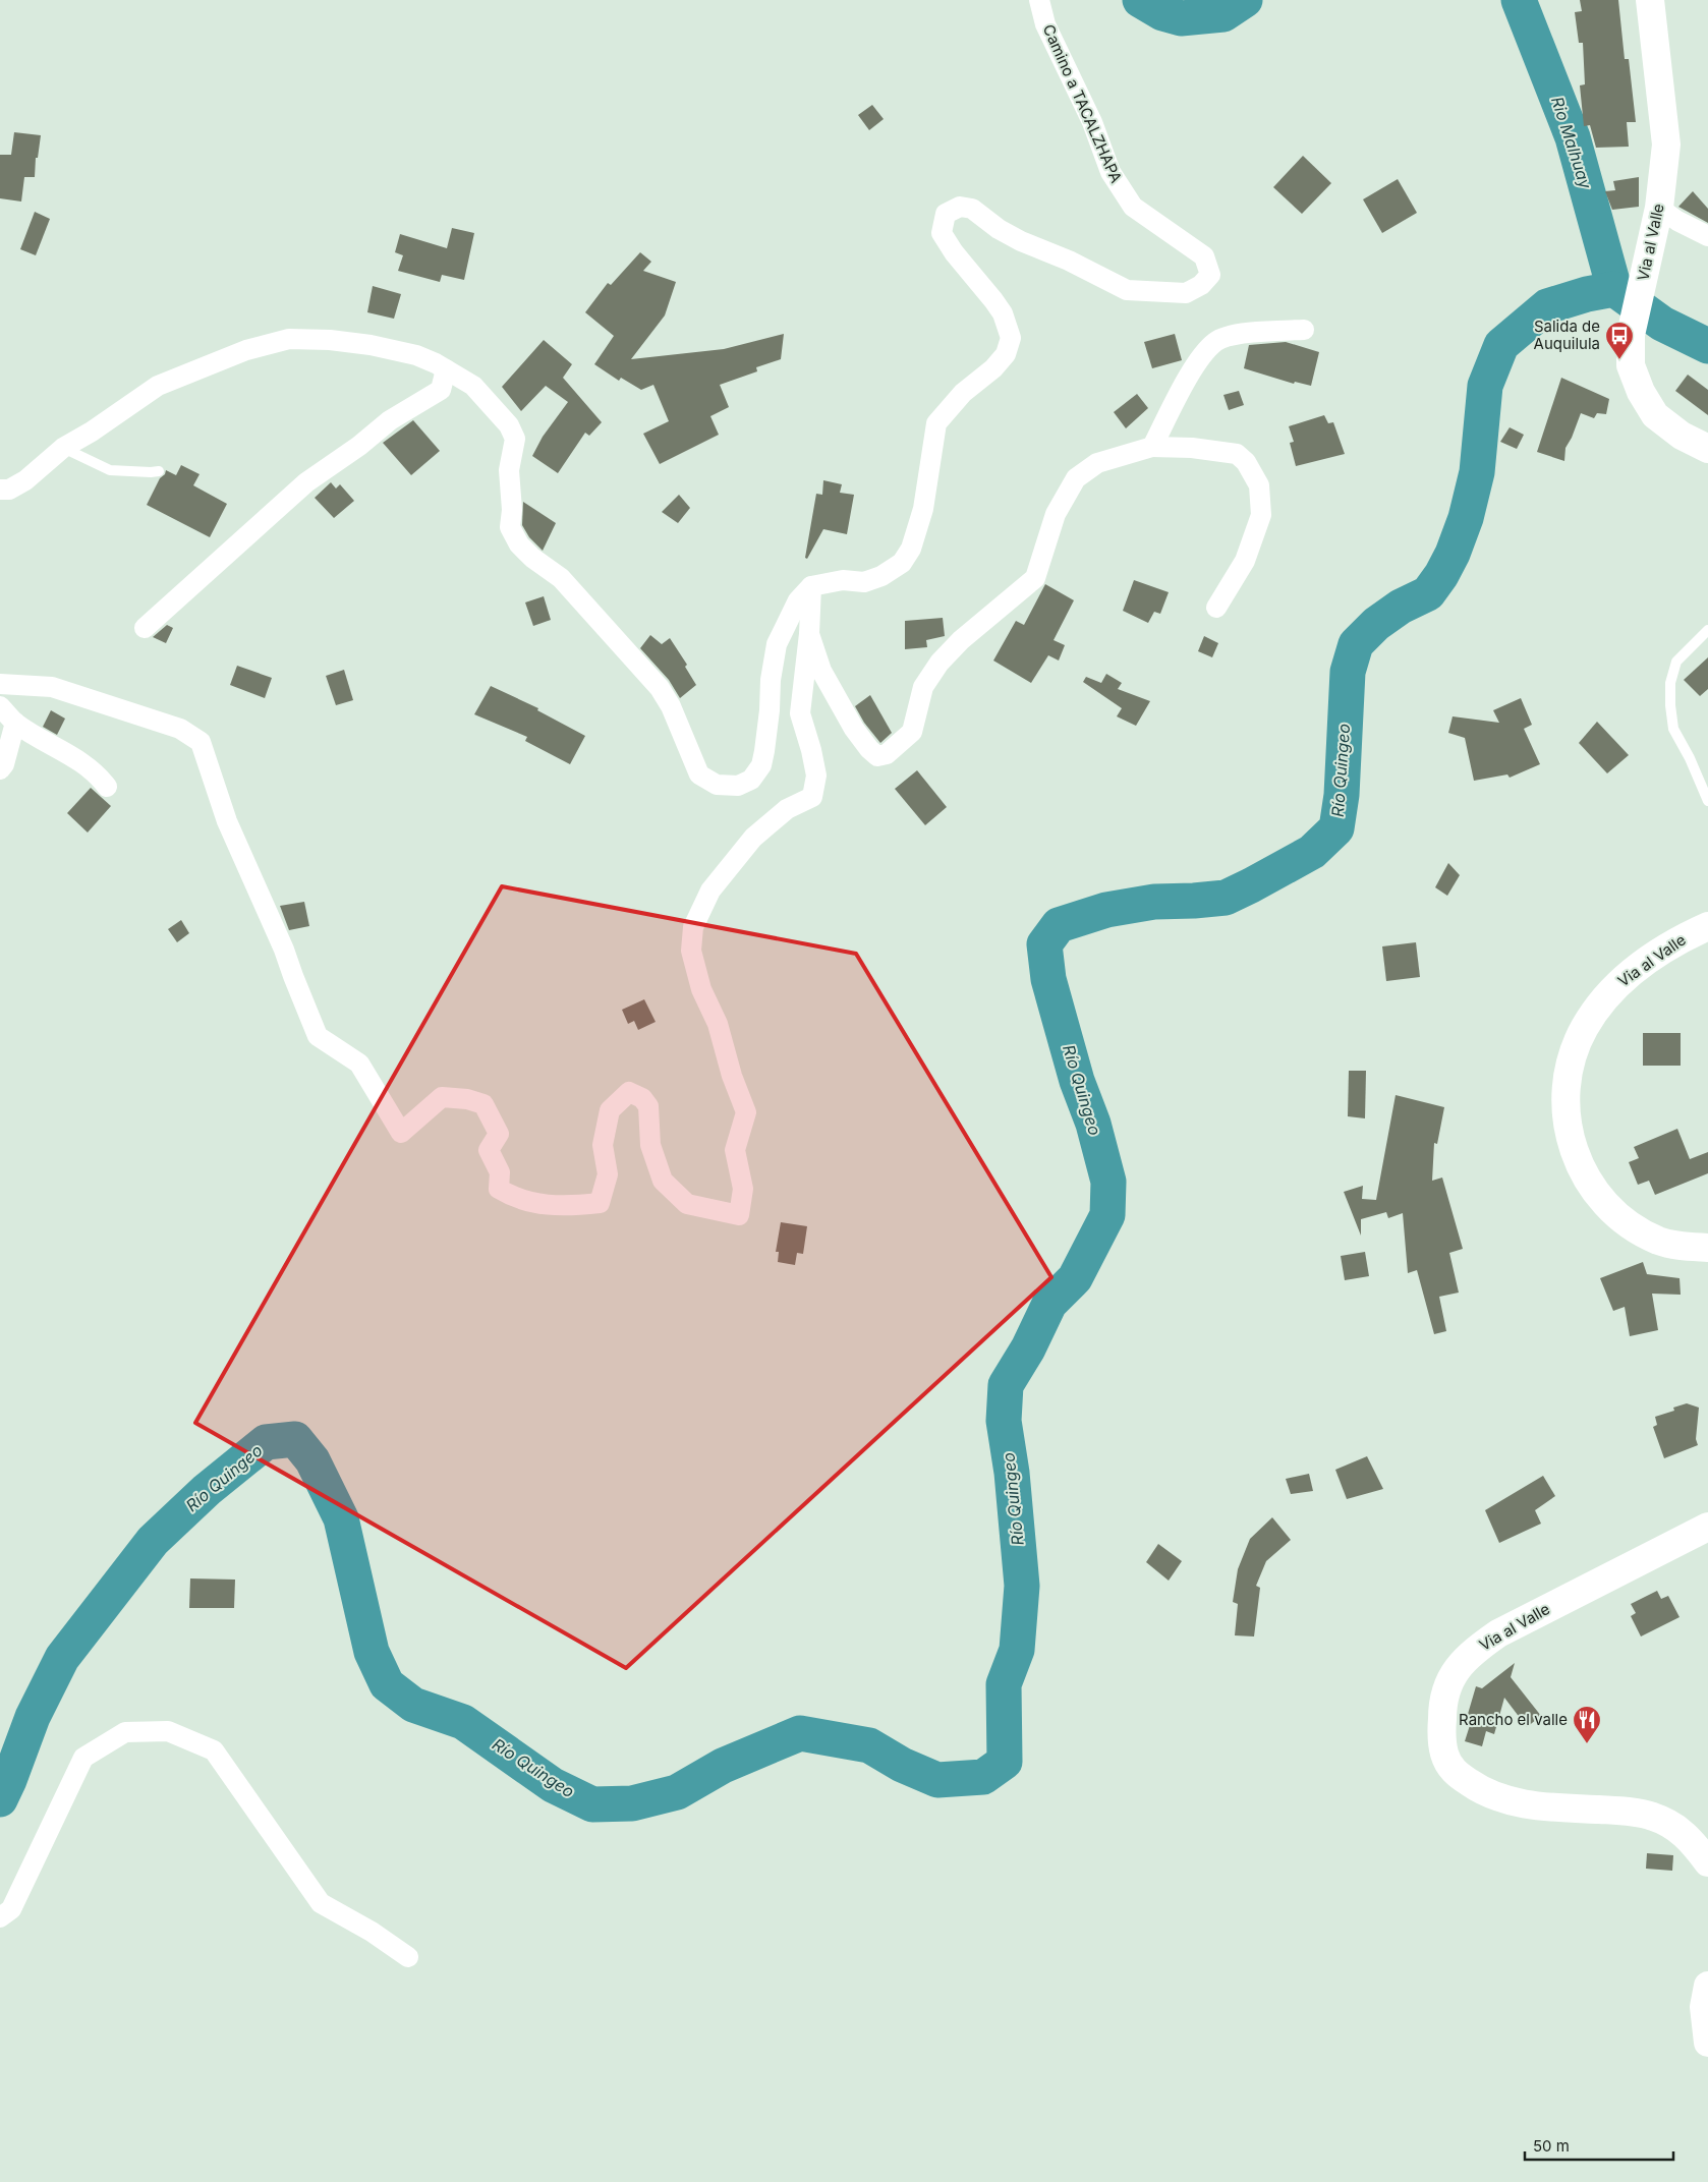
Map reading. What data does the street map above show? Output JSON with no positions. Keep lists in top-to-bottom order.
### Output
{
  "streets": {
    "main road": ["Via al Valle"],
    "street": ["Camino a TACALZHAPA"]
  },
  "water": ["Rio Malhuay", "Río Quingeo"],
  "places": {
    "bus stop": ["Salida de Auquilula"],
    "restaurant": ["Rancho el valle"]
  },
  "scale_bar": "50 m"
}
